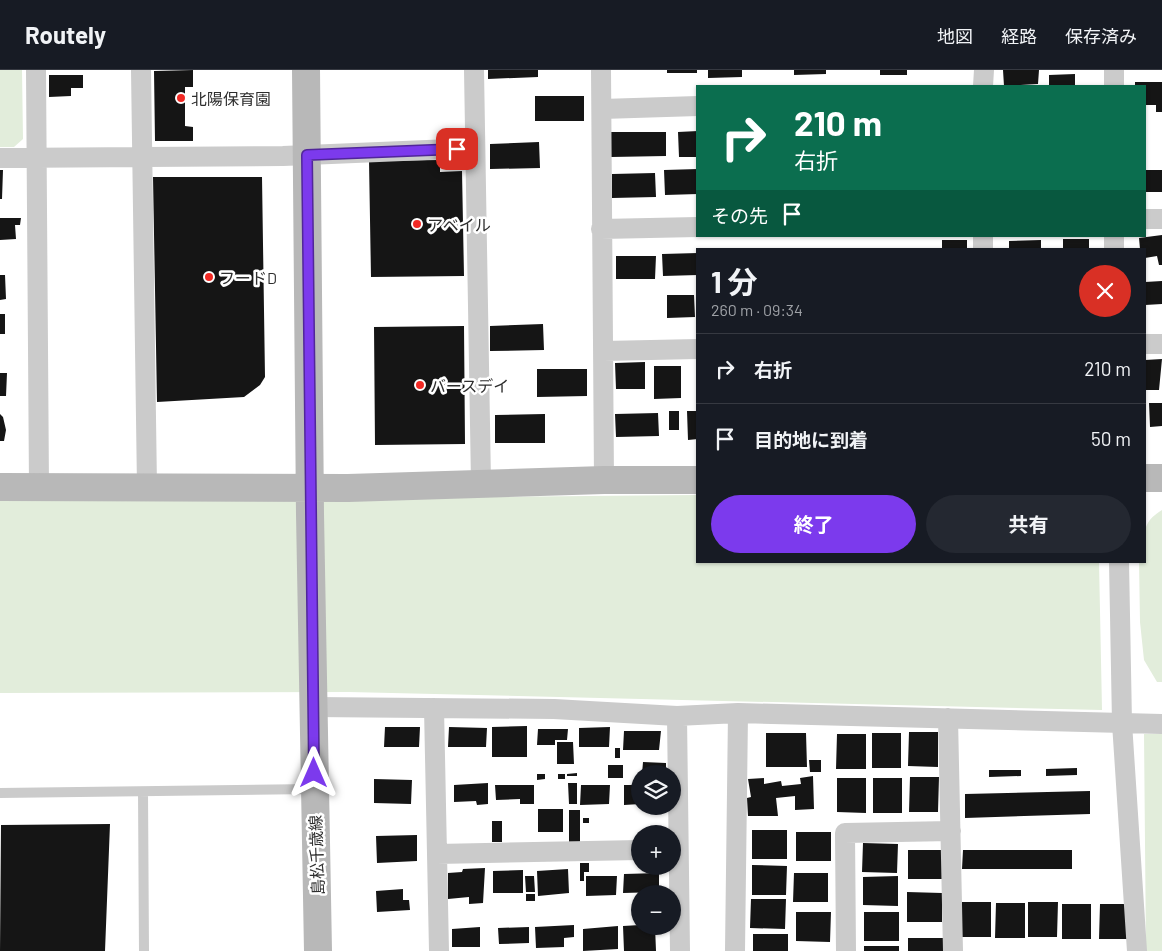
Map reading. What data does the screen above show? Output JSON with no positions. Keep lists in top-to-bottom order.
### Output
{
  "streets": {
    "main road": ["島松千歳線"]
  },
  "places": [
    "北陽保育園",
    "アベイル",
    "フードD",
    "バースデイ"
  ],
  "page": {
    "header": "Routely",
    "nav": ["地図", "経路", "保存済み"],
    "turn": ["210 m", "右折"],
    "then": "その先",
    "heading": ["1 分", "260 m · 09:34"],
    "list": [
      {
        "name": "右折",
        "value": "210 m"
      },
      {
        "name": "目的地に到着",
        "value": "50 m"
      }
    ],
    "buttons": ["終了", "共有"],
    "map_buttons": ["+", "−"]
  }
}
